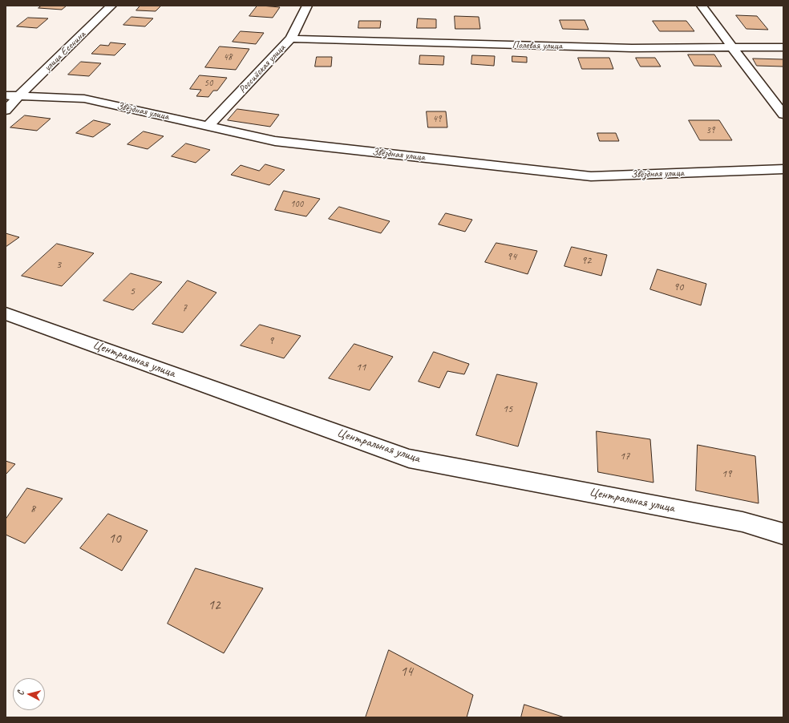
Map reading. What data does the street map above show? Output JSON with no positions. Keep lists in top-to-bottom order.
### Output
{
  "streets": {
    "street": [
      "Полевая улица",
      "улица Есенина",
      "Российская улица",
      "Звёздная улица",
      "Центральная улица"
    ]
  },
  "crossings": [
    ["Полевая улица", "Российская улица"],
    ["улица Есенина", "Звёздная улица"],
    ["Российская улица", "Звёздная улица"]
  ],
  "house_numbers": [
    "48",
    "50",
    "49",
    "39",
    "100",
    "94",
    "92",
    "3",
    "90",
    "5",
    "7",
    "9",
    "11",
    "15",
    "17",
    "19",
    "8",
    "10",
    "12",
    "14"
  ],
  "north": "left"
}
